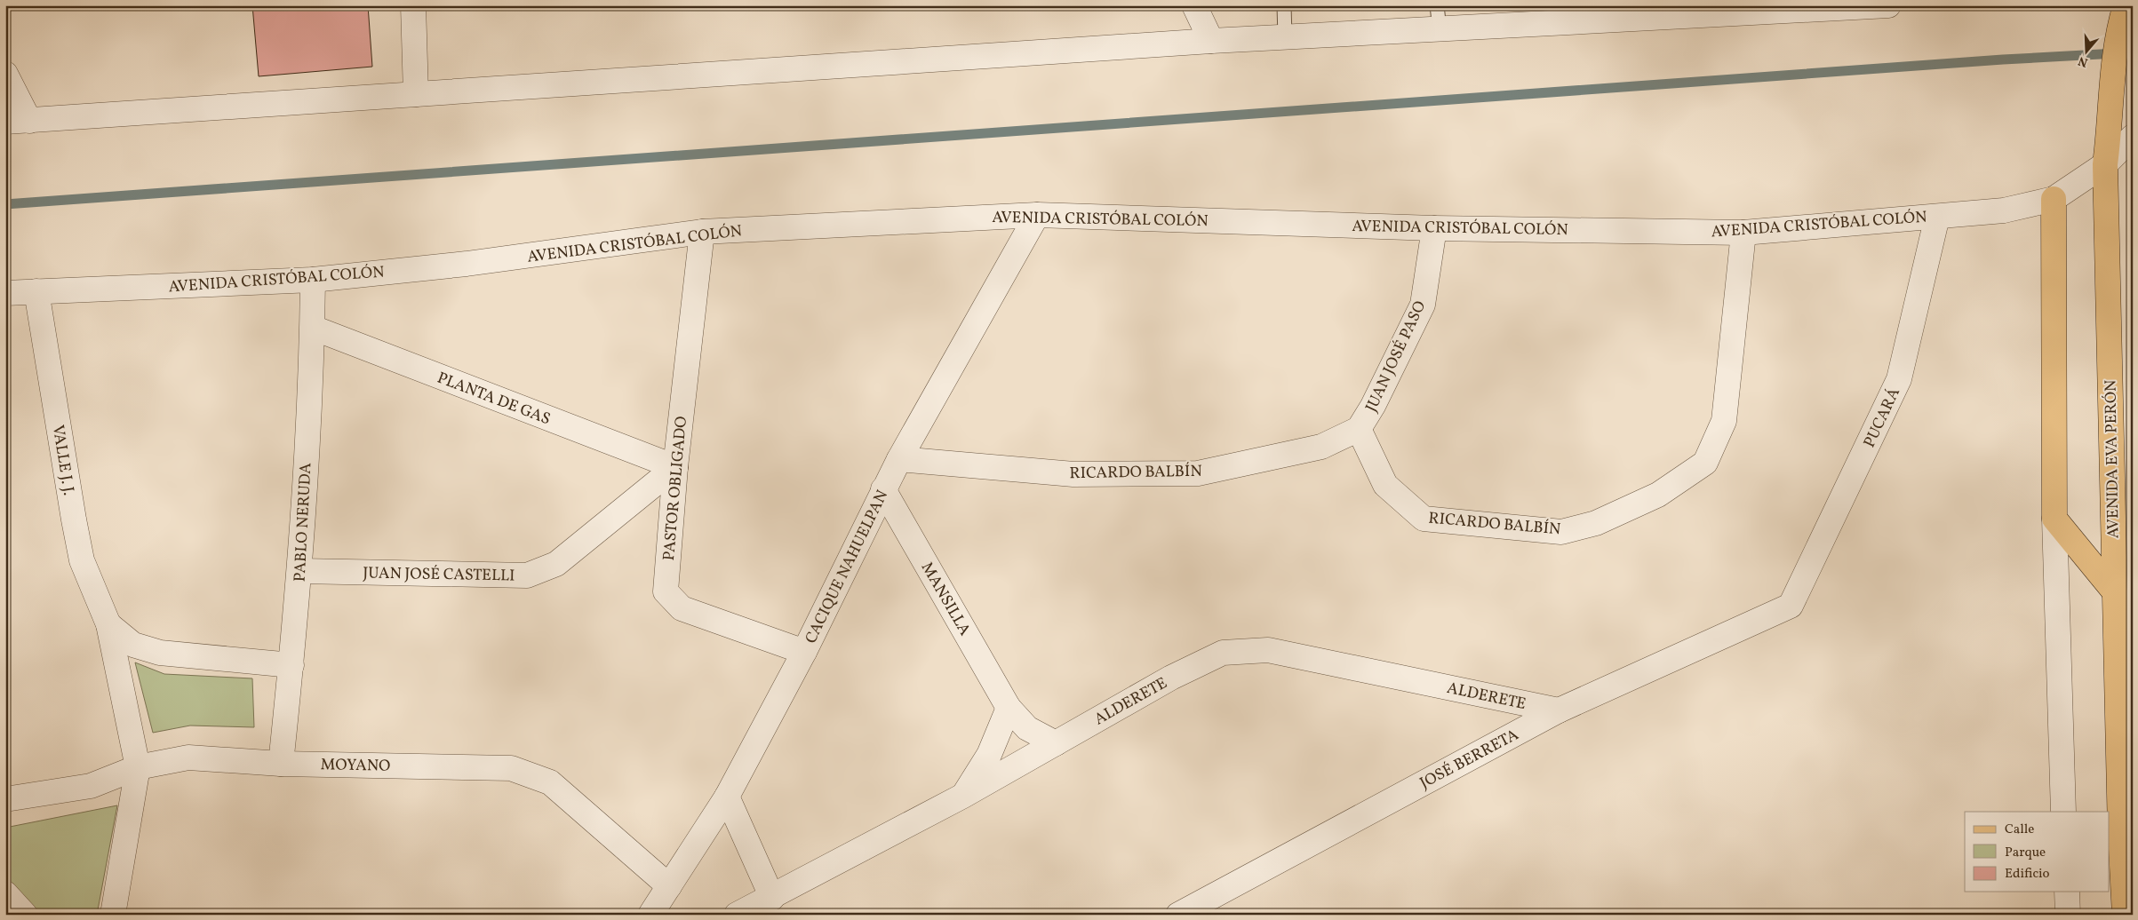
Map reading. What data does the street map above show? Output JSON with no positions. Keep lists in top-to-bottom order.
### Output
{
  "streets": {
    "main road": ["AVENIDA EVA PERÓN"],
    "street": [
      "AVENIDA CRISTÓBAL COLÓN",
      "JUAN JOSÉ PASO",
      "PLANTA DE GAS",
      "PUCARÁ",
      "VALLE J. J.",
      "RICARDO BALBÍN",
      "PASTOR OBLIGADO",
      "PABLO NERUDA",
      "CACIQUE NAHUELPAN",
      "JUAN JOSÉ CASTELLI",
      "MANSILLA",
      "ALDERETE",
      "JOSÉ BERRETA",
      "MOYANO"
    ]
  },
  "crossings": [
    ["AVENIDA CRISTÓBAL COLÓN", "JUAN JOSÉ PASO"],
    ["AVENIDA CRISTÓBAL COLÓN", "PUCARÁ"],
    ["AVENIDA CRISTÓBAL COLÓN", "AVENIDA EVA PERÓN"],
    ["AVENIDA CRISTÓBAL COLÓN", "VALLE J. J."],
    ["AVENIDA CRISTÓBAL COLÓN", "RICARDO BALBÍN"],
    ["AVENIDA CRISTÓBAL COLÓN", "PASTOR OBLIGADO"],
    ["AVENIDA CRISTÓBAL COLÓN", "PABLO NERUDA"],
    ["AVENIDA CRISTÓBAL COLÓN", "CACIQUE NAHUELPAN"],
    ["JUAN JOSÉ PASO", "RICARDO BALBÍN"],
    ["PLANTA DE GAS", "PASTOR OBLIGADO"],
    ["PLANTA DE GAS", "PABLO NERUDA"],
    ["PLANTA DE GAS", "JUAN JOSÉ CASTELLI"],
    ["PUCARÁ", "JOSÉ BERRETA"],
    ["VALLE J. J.", "MOYANO"],
    ["RICARDO BALBÍN", "CACIQUE NAHUELPAN"],
    ["PASTOR OBLIGADO", "CACIQUE NAHUELPAN"],
    ["PASTOR OBLIGADO", "JUAN JOSÉ CASTELLI"],
    ["PABLO NERUDA", "JUAN JOSÉ CASTELLI"],
    ["PABLO NERUDA", "MOYANO"],
    ["CACIQUE NAHUELPAN", "MANSILLA"],
    ["CACIQUE NAHUELPAN", "MOYANO"],
    ["MANSILLA", "ALDERETE"],
    ["ALDERETE", "JOSÉ BERRETA"]
  ],
  "legend": ["Calle", "Parque", "Edificio"],
  "north": "bottom"
}
